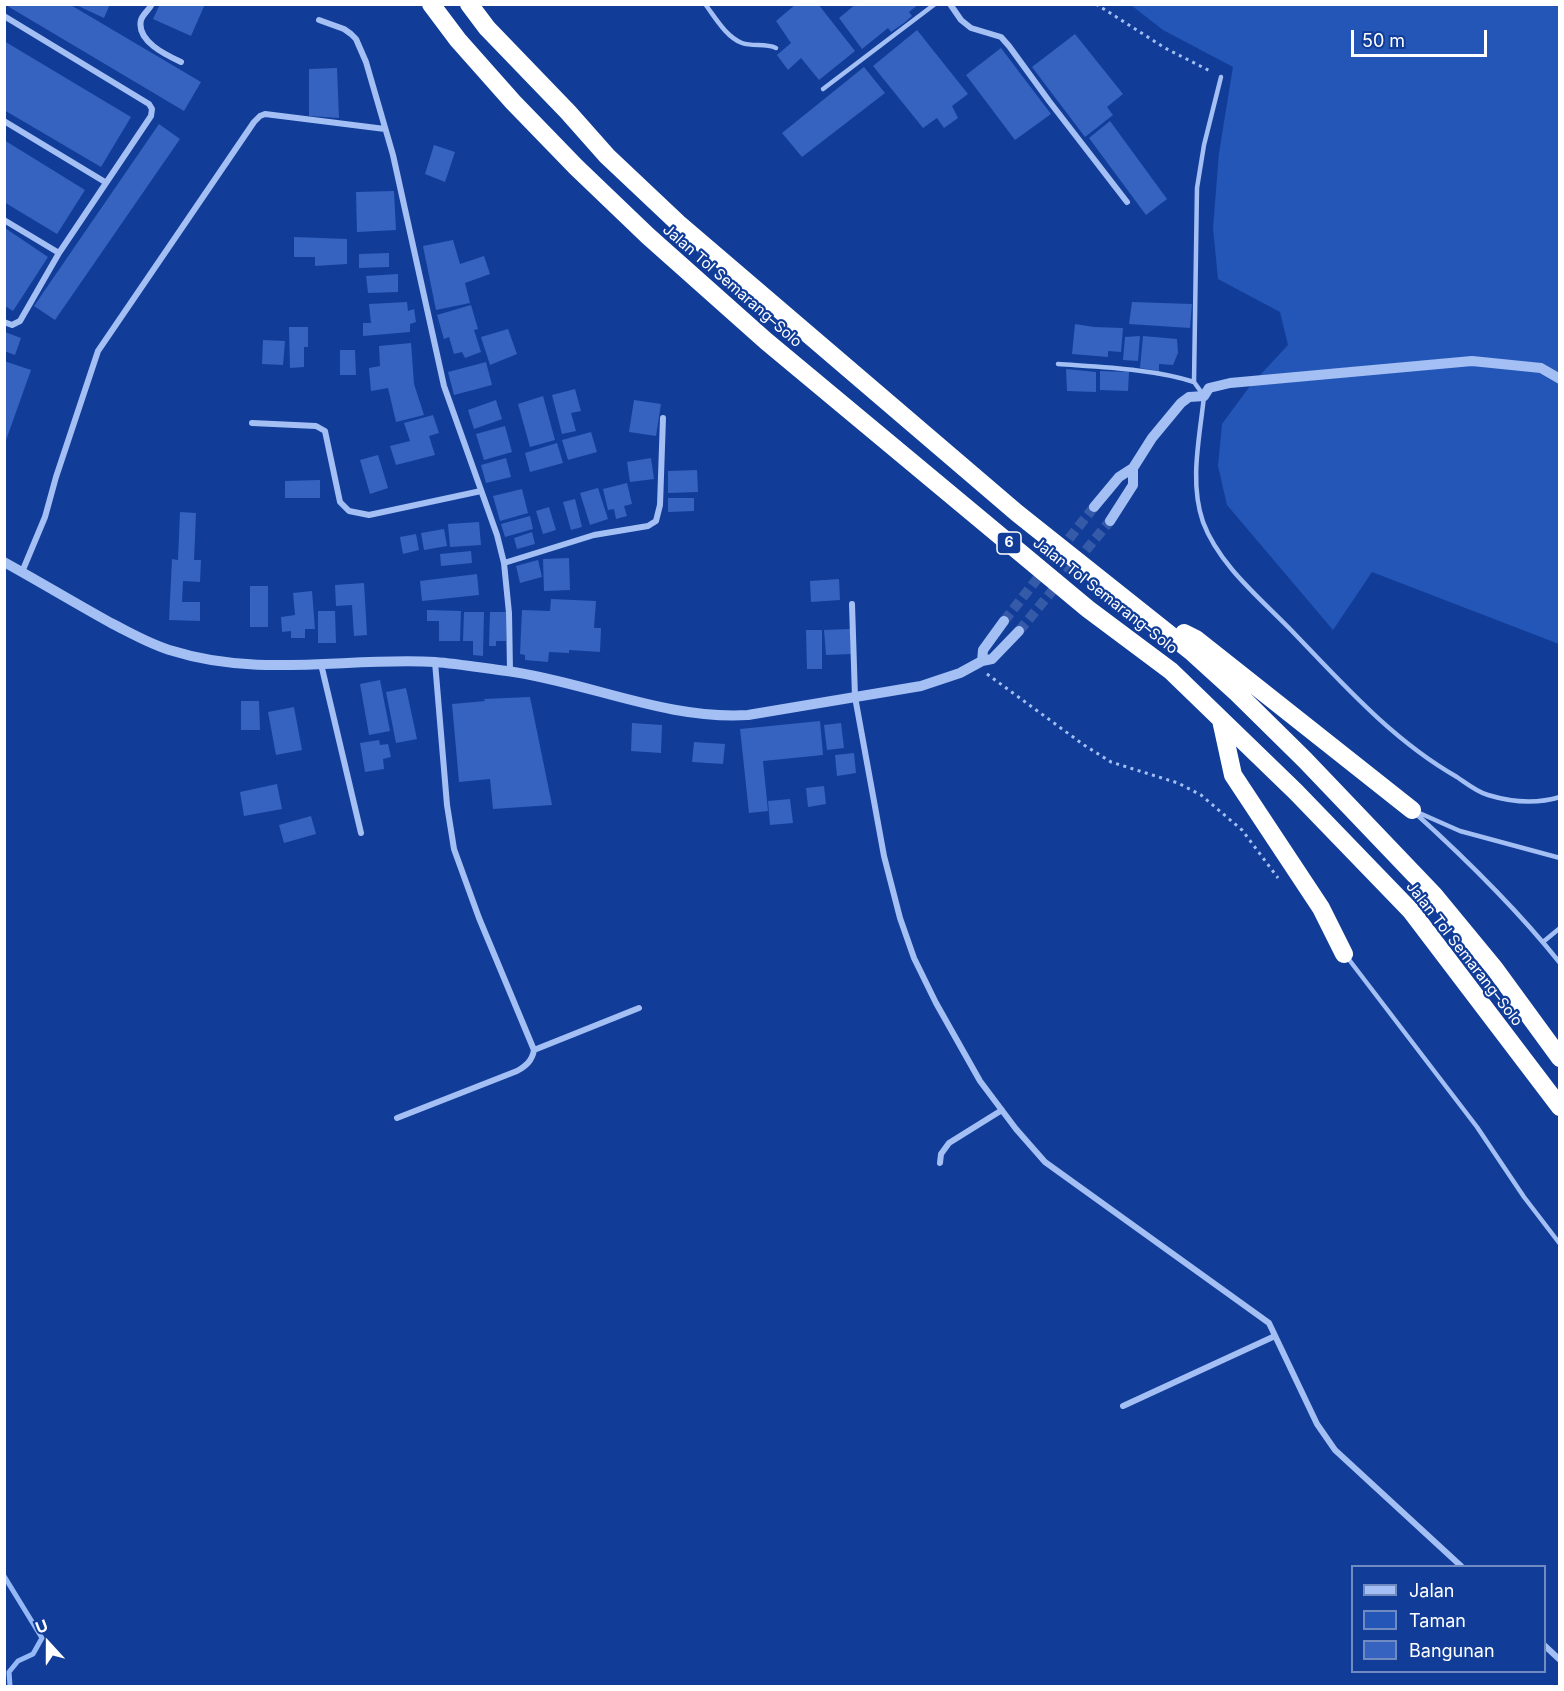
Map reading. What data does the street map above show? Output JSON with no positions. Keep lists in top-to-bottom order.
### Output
{
  "streets": {
    "highway": ["Jalan Tol Semarang–Solo", "6"]
  },
  "legend": ["Jalan", "Taman", "Bangunan"],
  "scale_bar": "50 m",
  "north": "top"
}
